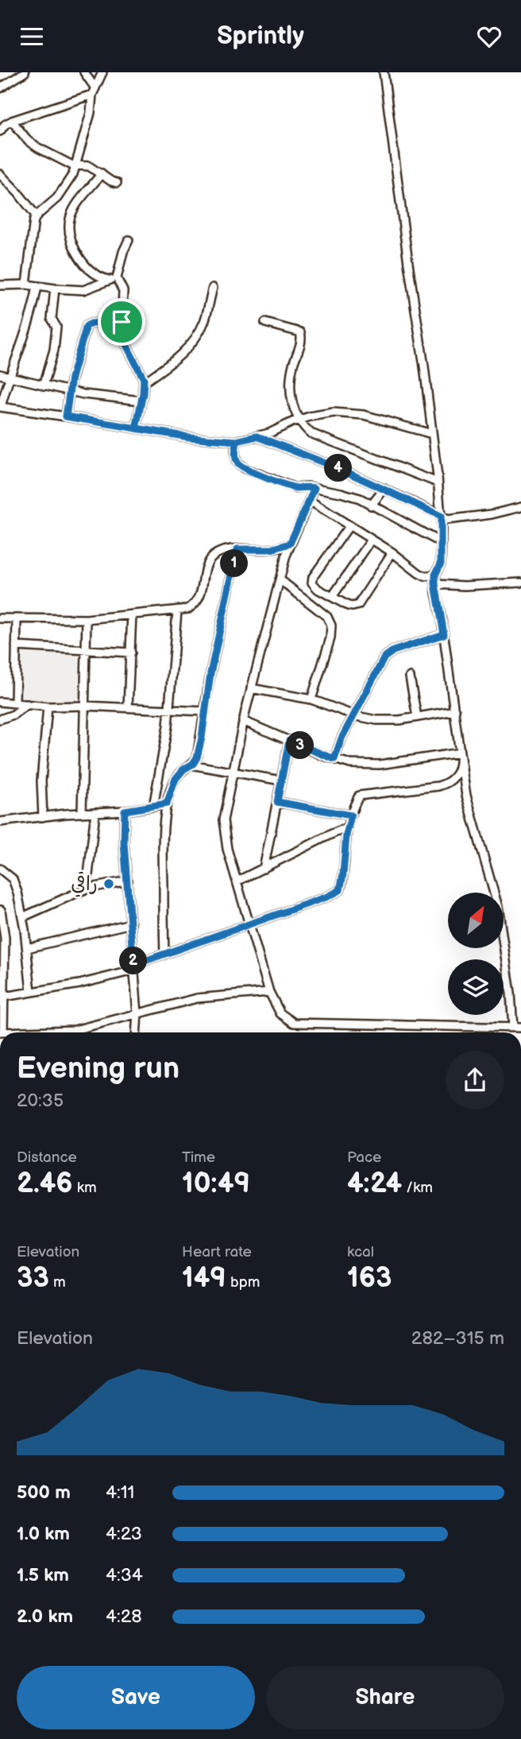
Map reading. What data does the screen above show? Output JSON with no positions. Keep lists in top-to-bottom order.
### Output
{
  "places": ["راقي"],
  "north": "top right",
  "page": {
    "header": "Sprintly",
    "pins": [
      "4",
      "1",
      "3",
      "2"
    ],
    "heading": ["Evening run", "20:35"],
    "stats": [
      ["Distance", "2.46 km"],
      ["Time", "10:49"],
      ["Pace", "4:24 /km"],
      ["Elevation", "33 m"],
      ["Heart rate", "149 bpm"],
      ["kcal", "163"]
    ],
    "chart": ["Elevation", "282–315 m"],
    "list": [
      {
        "name": "500 m",
        "note": "4:11"
      },
      {
        "name": "1.0 km",
        "note": "4:23"
      },
      {
        "name": "1.5 km",
        "note": "4:34"
      },
      {
        "name": "2.0 km",
        "note": "4:28"
      }
    ],
    "buttons": ["Save", "Share"]
  }
}
